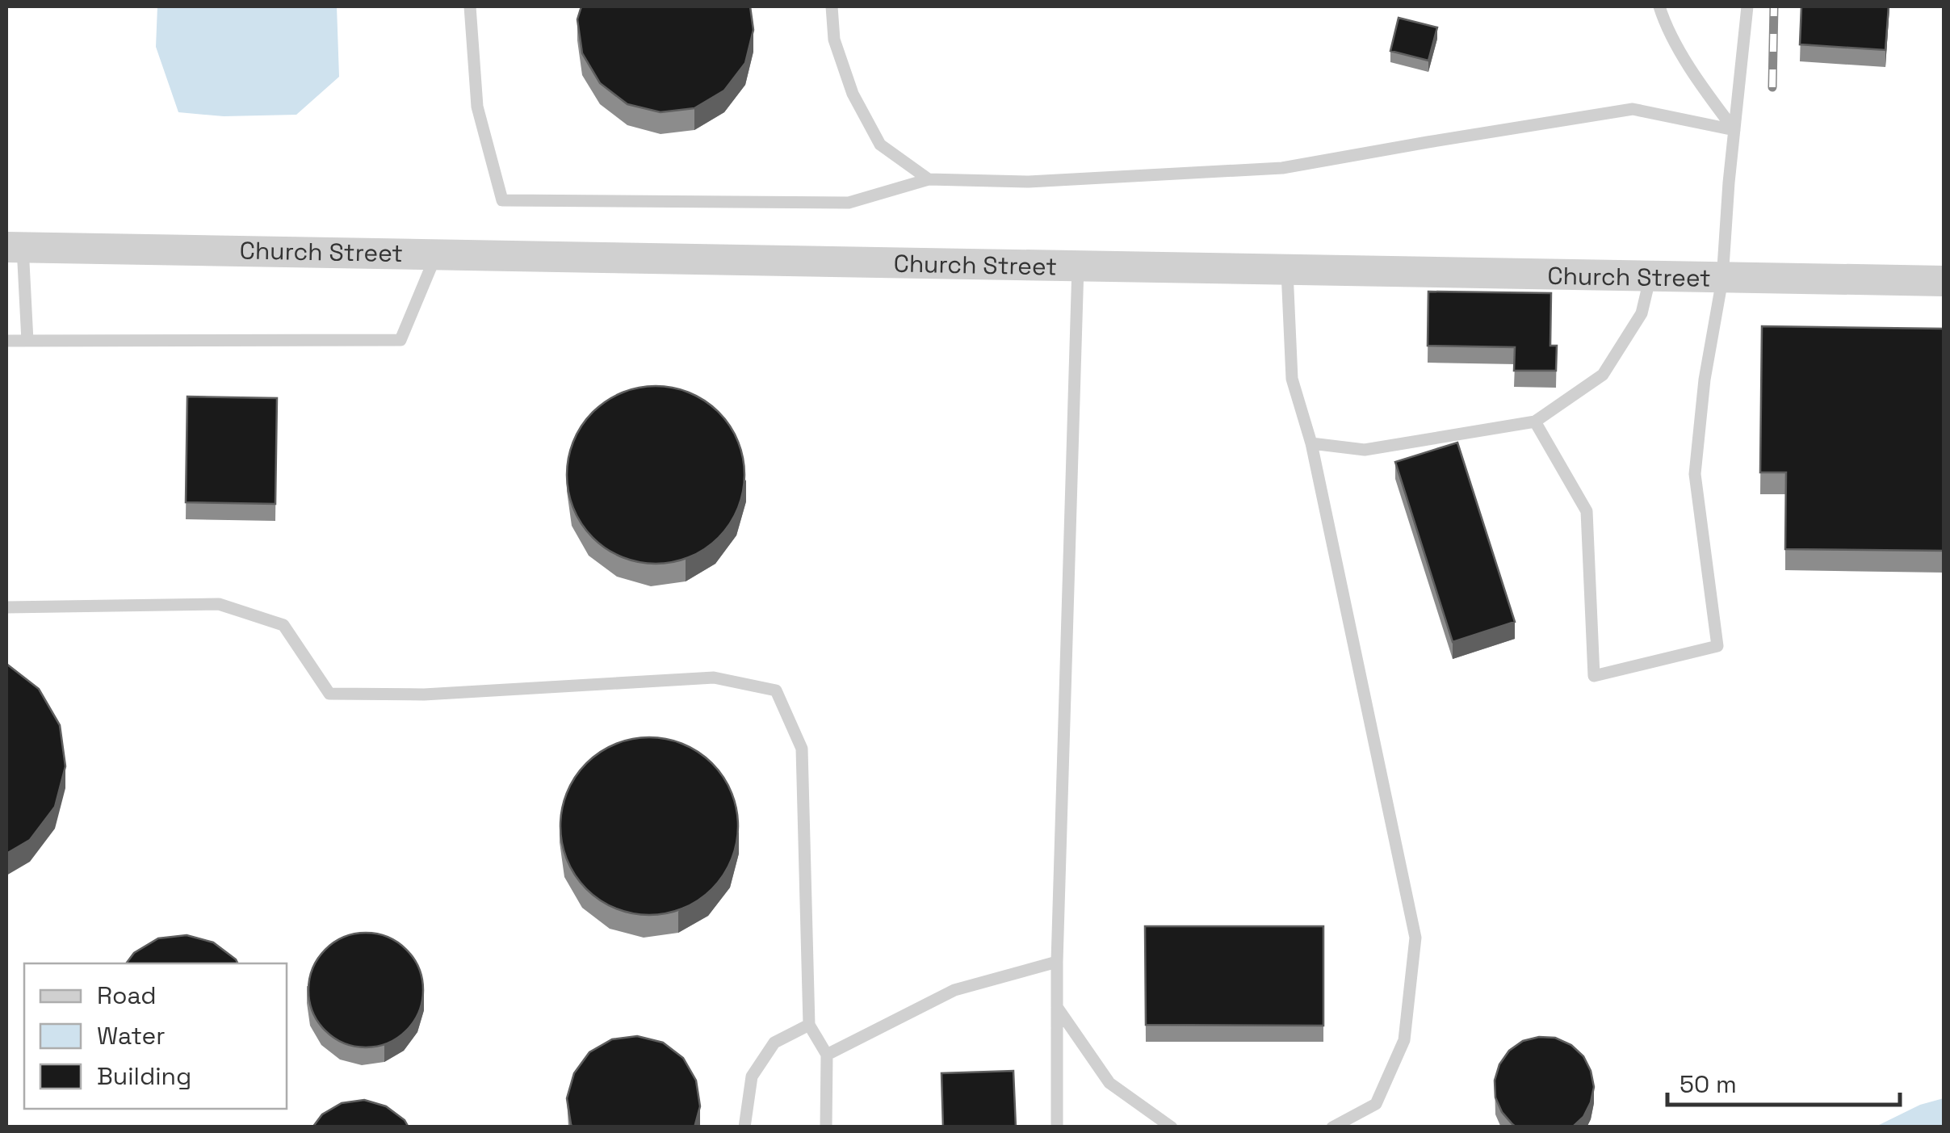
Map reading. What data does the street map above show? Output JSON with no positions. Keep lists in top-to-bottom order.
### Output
{
  "streets": {
    "street": ["Church Street"]
  },
  "legend": ["Road", "Water", "Building"],
  "scale_bar": "50 m"
}
